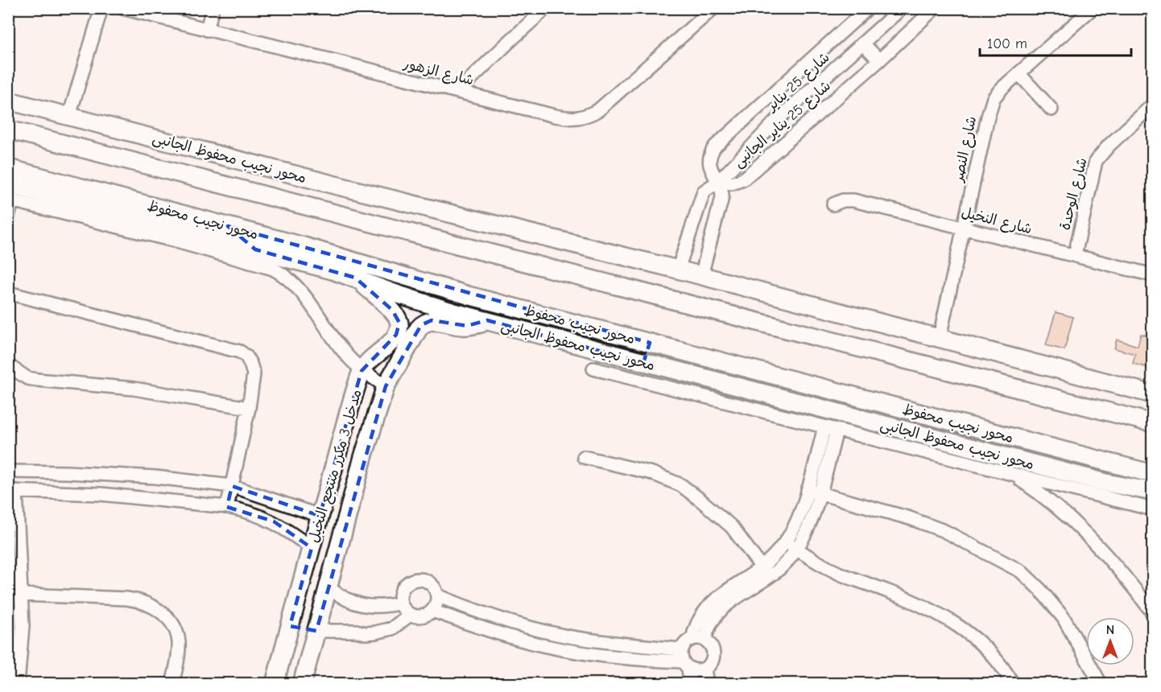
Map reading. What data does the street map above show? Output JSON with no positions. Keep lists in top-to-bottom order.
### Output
{
  "streets": {
    "street": [
      "شارع الزهور",
      "شارع 25 يناير",
      "شارع 25 يناير الجانبى",
      "شارع النصر",
      "محور نجيب محفوظ الجانبى",
      "شارع الوحدة",
      "محور نجيب محفوظ",
      "شارع النخيل",
      "مدخل 3 مكرر منتجع النخيل"
    ]
  },
  "crossings": [
    ["شارع 25 يناير", "شارع 25 يناير الجانبى"],
    ["شارع 25 يناير", "محور نجيب محفوظ الجانبى"],
    ["شارع النصر", "محور نجيب محفوظ الجانبى"],
    ["شارع النصر", "شارع النخيل"],
    ["محور نجيب محفوظ الجانبى", "مدخل 3 مكرر منتجع النخيل"],
    ["شارع الوحدة", "شارع النخيل"]
  ],
  "scale_bar": "100 m",
  "north": "top"
}
